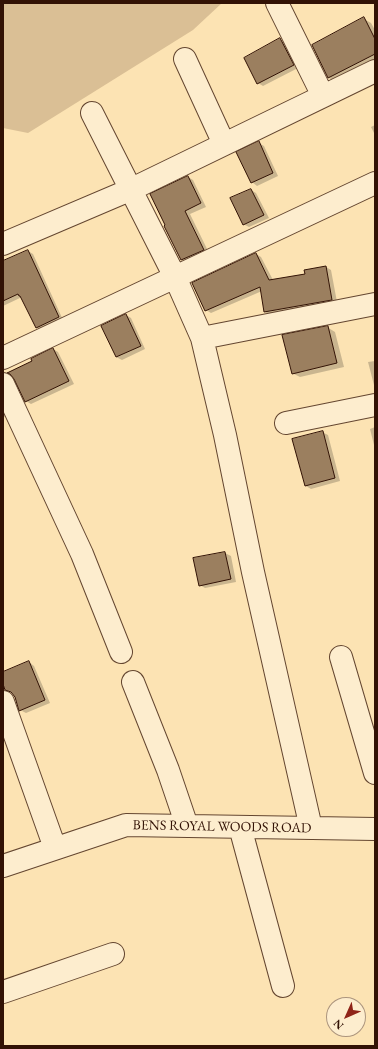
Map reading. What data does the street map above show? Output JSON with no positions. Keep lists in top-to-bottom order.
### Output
{
  "streets": {
    "street": ["BENS ROYAL WOODS ROAD"]
  },
  "north": "bottom left"
}
